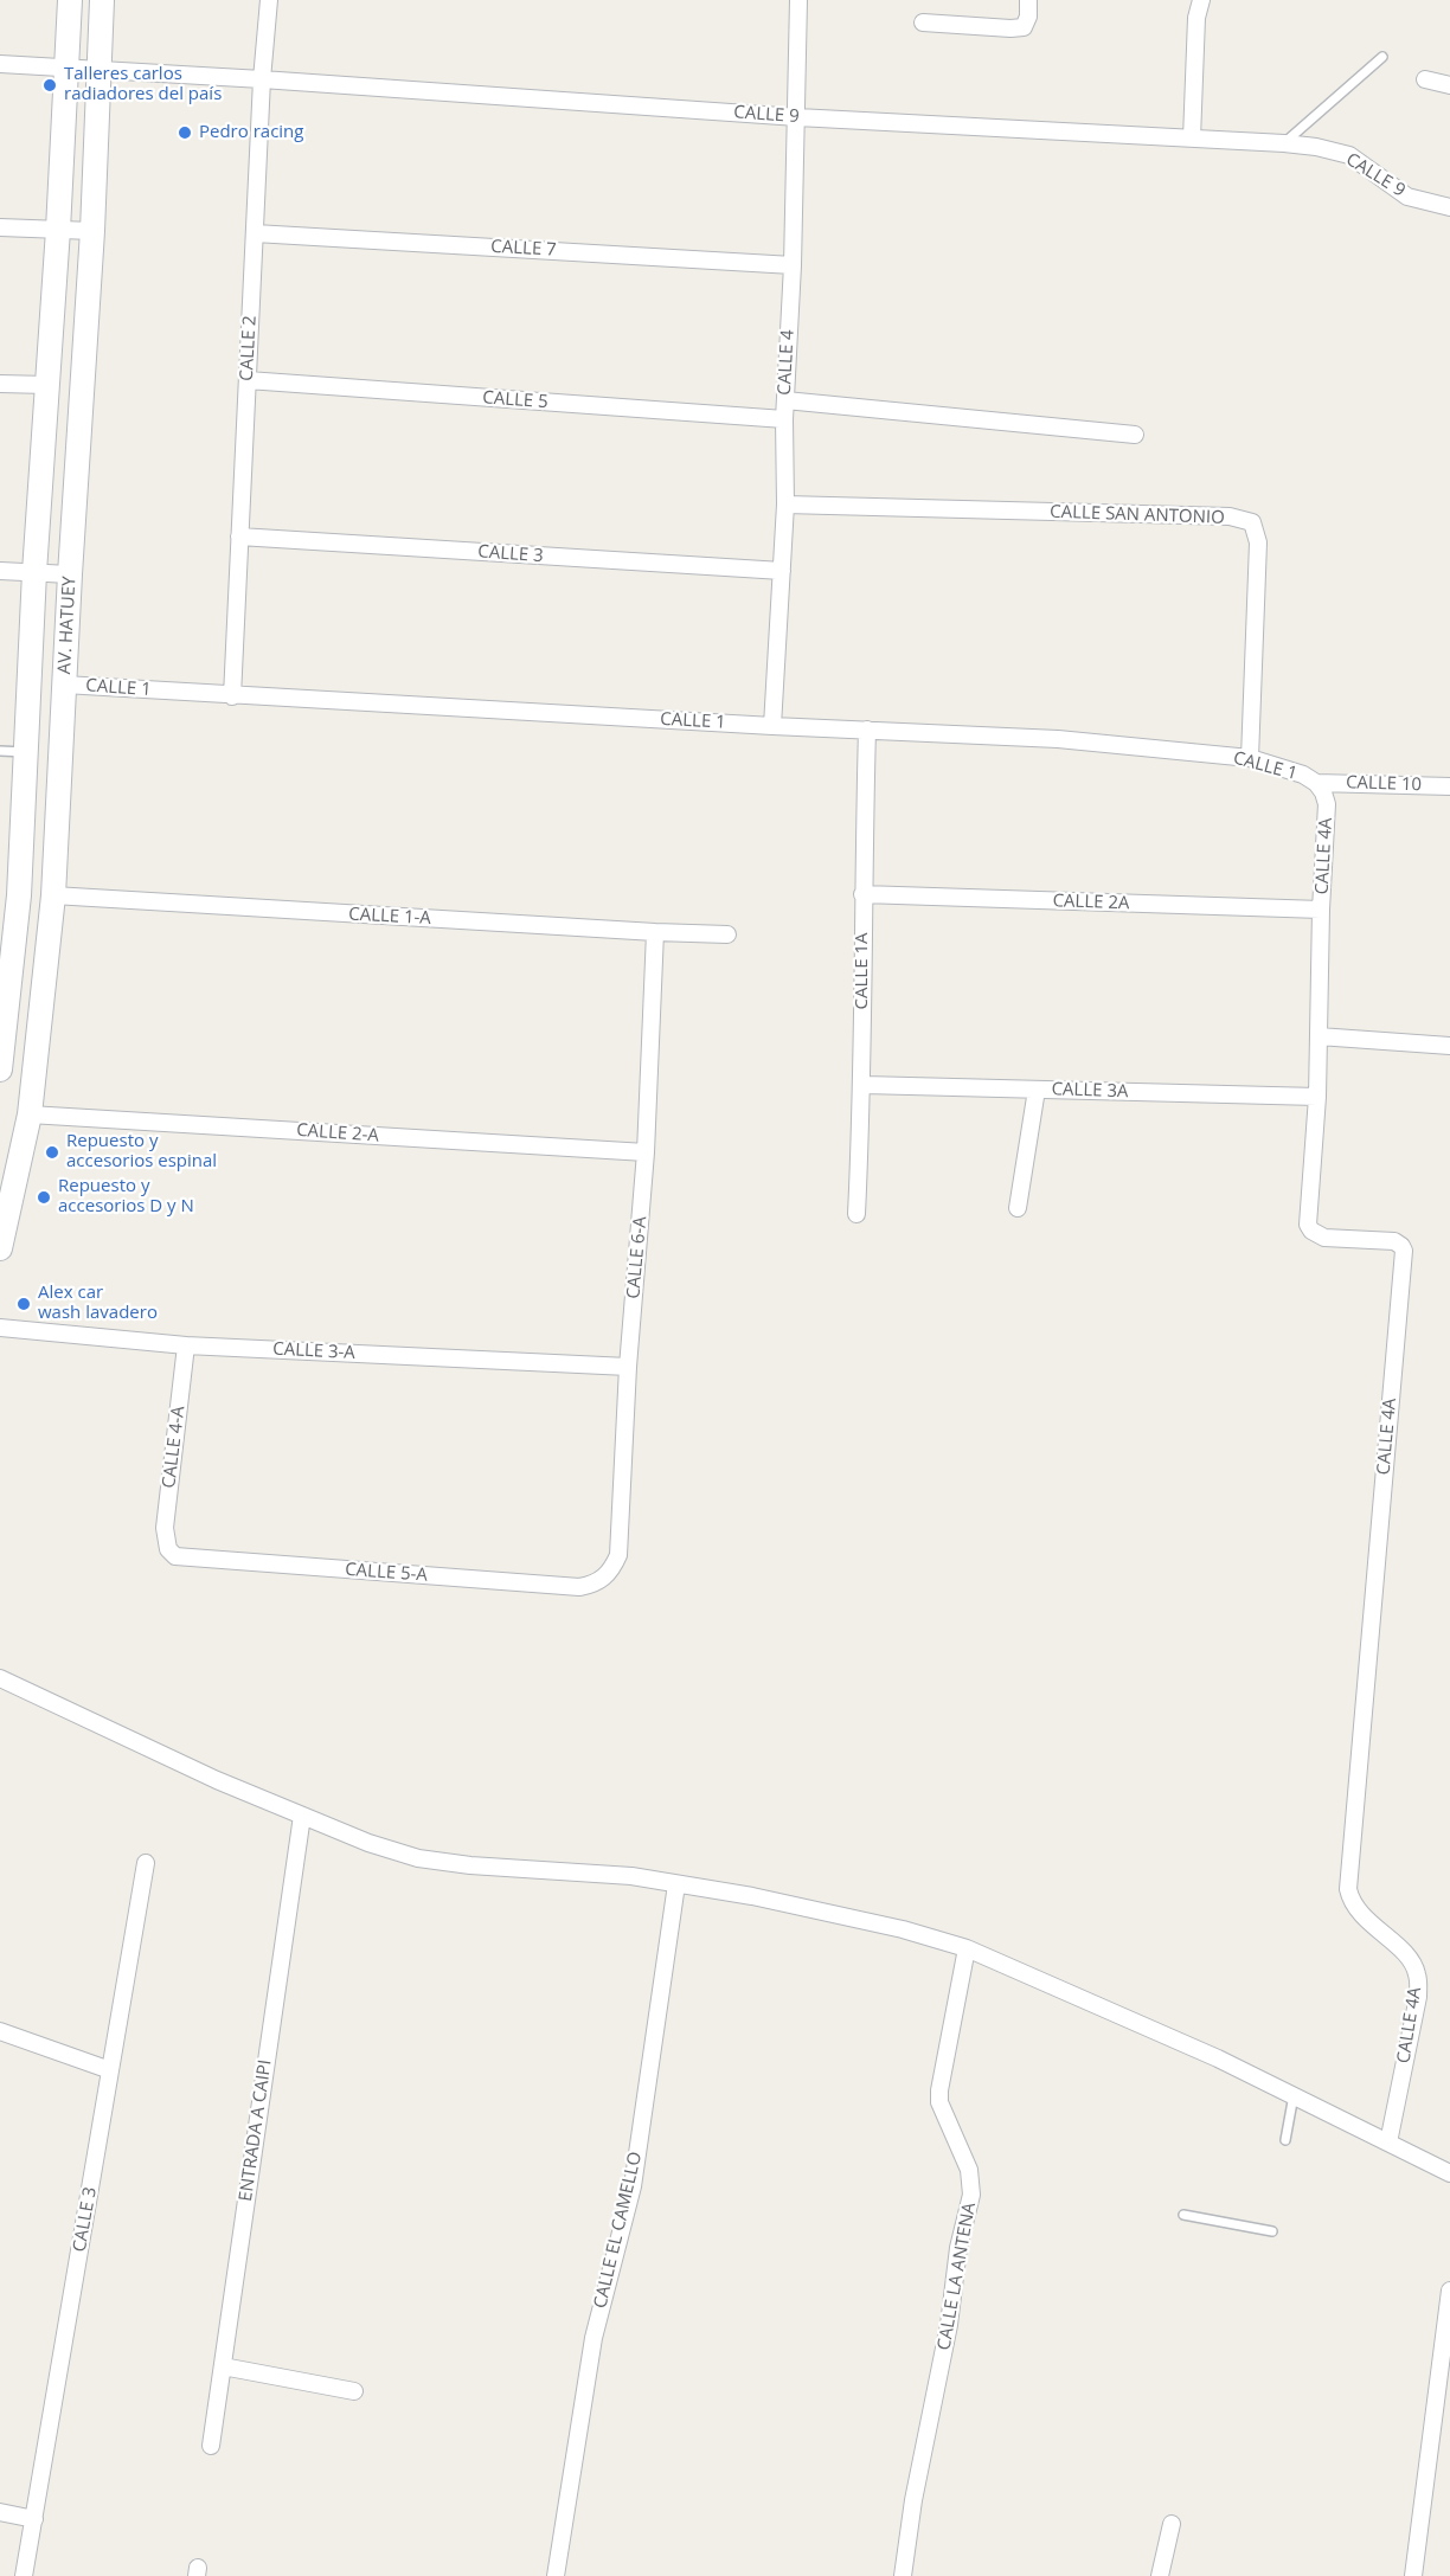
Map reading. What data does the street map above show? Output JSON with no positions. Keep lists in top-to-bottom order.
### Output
{
  "streets": {
    "main road": ["AV. HATUEY"],
    "street": [
      "CALLE 9",
      "CALLE 7",
      "CALLE 2",
      "CALLE 4",
      "CALLE 5",
      "CALLE SAN ANTONIO",
      "CALLE 3",
      "CALLE 1",
      "CALLE 10",
      "CALLE 4A",
      "CALLE 2A",
      "CALLE 1-A",
      "CALLE 1A",
      "CALLE 3A",
      "CALLE 2-A",
      "CALLE 6-A",
      "CALLE 3-A",
      "CALLE 4-A",
      "CALLE 5-A",
      "ENTRADA A CAIPI",
      "CALLE EL CAMELLO",
      "CALLE LA ANTENA"
    ]
  },
  "crossings": [
    ["CALLE 9", "CALLE 2"],
    ["CALLE 9", "CALLE 4"],
    ["CALLE 9", "AV. HATUEY"],
    ["CALLE 7", "CALLE 2"],
    ["CALLE 7", "CALLE 4"],
    ["CALLE 2", "CALLE 5"],
    ["CALLE 2", "CALLE 3"],
    ["CALLE 2", "CALLE 1"],
    ["CALLE 4", "CALLE 5"],
    ["CALLE 4", "CALLE SAN ANTONIO"],
    ["CALLE 4", "CALLE 3"],
    ["CALLE 4", "CALLE 1"],
    ["CALLE SAN ANTONIO", "CALLE 1"],
    ["AV. HATUEY", "CALLE 1"],
    ["AV. HATUEY", "CALLE 1-A"],
    ["AV. HATUEY", "CALLE 2-A"],
    ["CALLE 1", "CALLE 10"],
    ["CALLE 1", "CALLE 4A"],
    ["CALLE 1", "CALLE 1A"],
    ["CALLE 10", "CALLE 4A"],
    ["CALLE 4A", "CALLE 2A"],
    ["CALLE 4A", "CALLE 3A"],
    ["CALLE 2A", "CALLE 1A"],
    ["CALLE 1-A", "CALLE 6-A"],
    ["CALLE 1A", "CALLE 3A"],
    ["CALLE 2-A", "CALLE 6-A"],
    ["CALLE 6-A", "CALLE 3-A"],
    ["CALLE 6-A", "CALLE 5-A"],
    ["CALLE 3-A", "CALLE 4-A"],
    ["CALLE 4-A", "CALLE 5-A"]
  ],
  "places": [
    "Talleres carlos radiadores del país",
    "Pedro racing",
    "Repuesto y accesorios espinal",
    "Repuesto y accesorios D y N",
    "Alex car wash lavadero"
  ]
}
